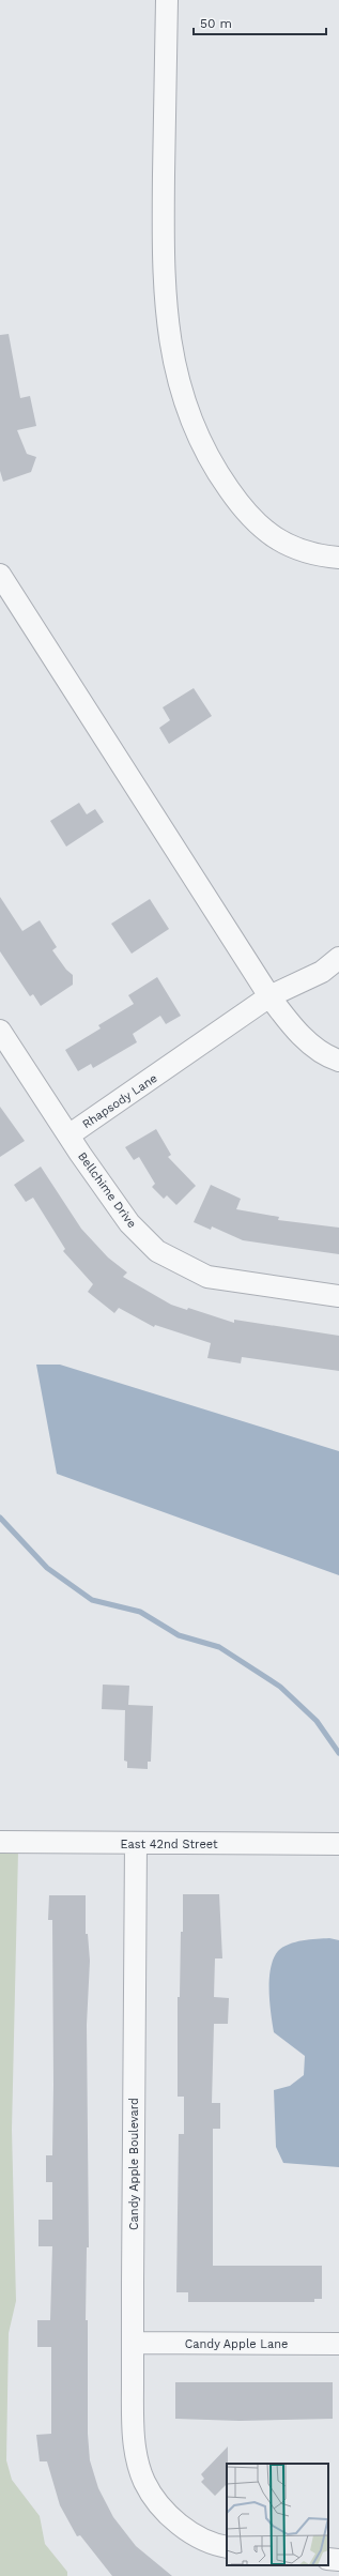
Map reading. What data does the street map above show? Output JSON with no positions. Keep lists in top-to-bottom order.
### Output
{
  "streets": {
    "street": [
      "Rhapsody Lane",
      "Bellchime Drive",
      "East 42nd Street",
      "Candy Apple Boulevard",
      "Candy Apple Lane"
    ]
  },
  "crossings": [
    ["Rhapsody Lane", "Bellchime Drive"],
    ["East 42nd Street", "Candy Apple Boulevard"],
    ["Candy Apple Boulevard", "Candy Apple Lane"]
  ],
  "scale_bar": "50 m"
}
